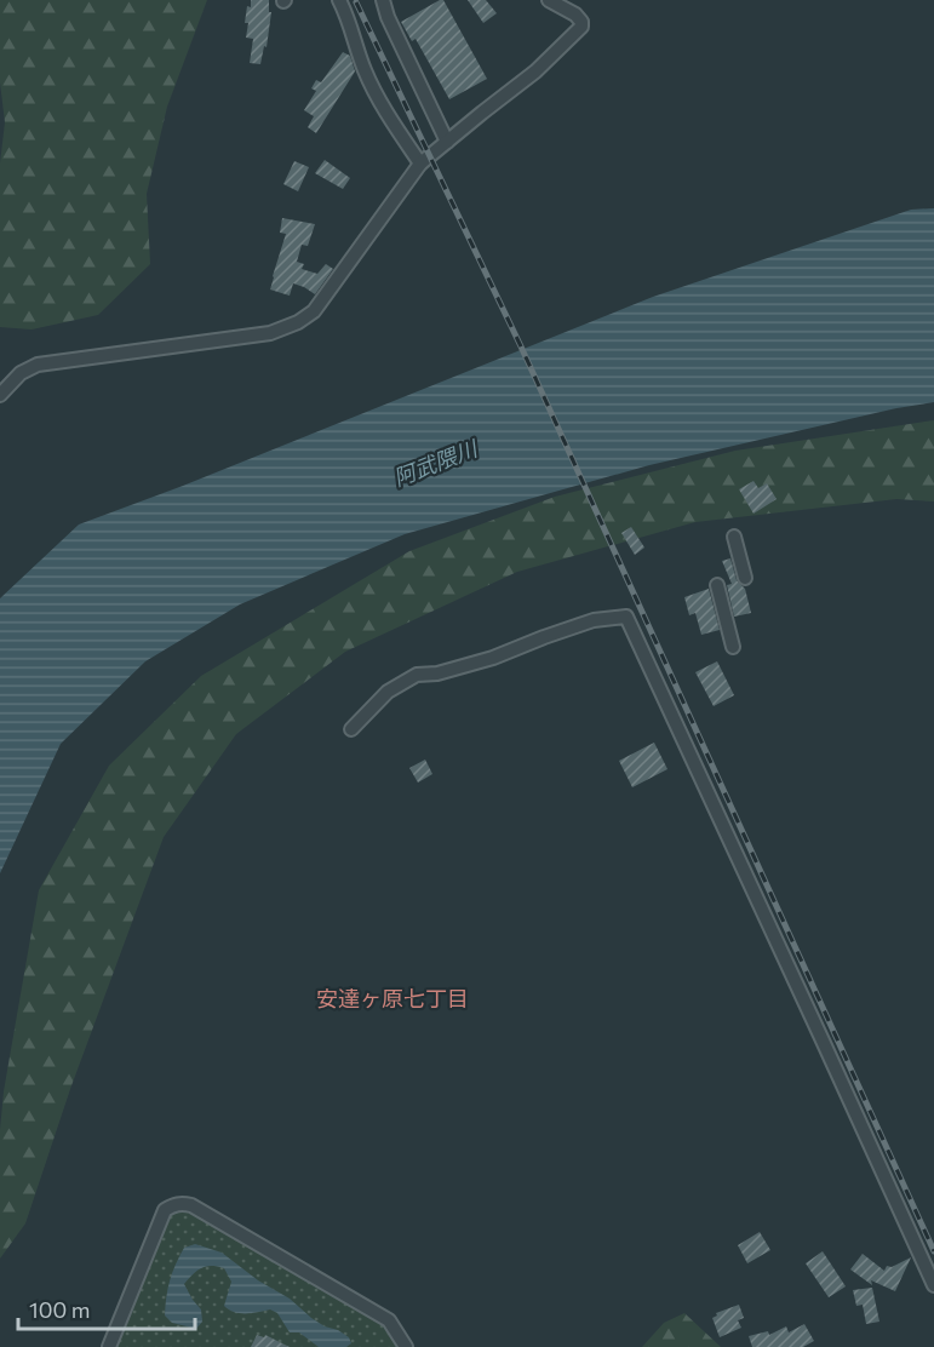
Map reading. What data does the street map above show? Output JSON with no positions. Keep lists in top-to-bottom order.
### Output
{
  "districts": ["安達ヶ原七丁目"],
  "water": ["阿武隈川"],
  "scale_bar": "100 m"
}
